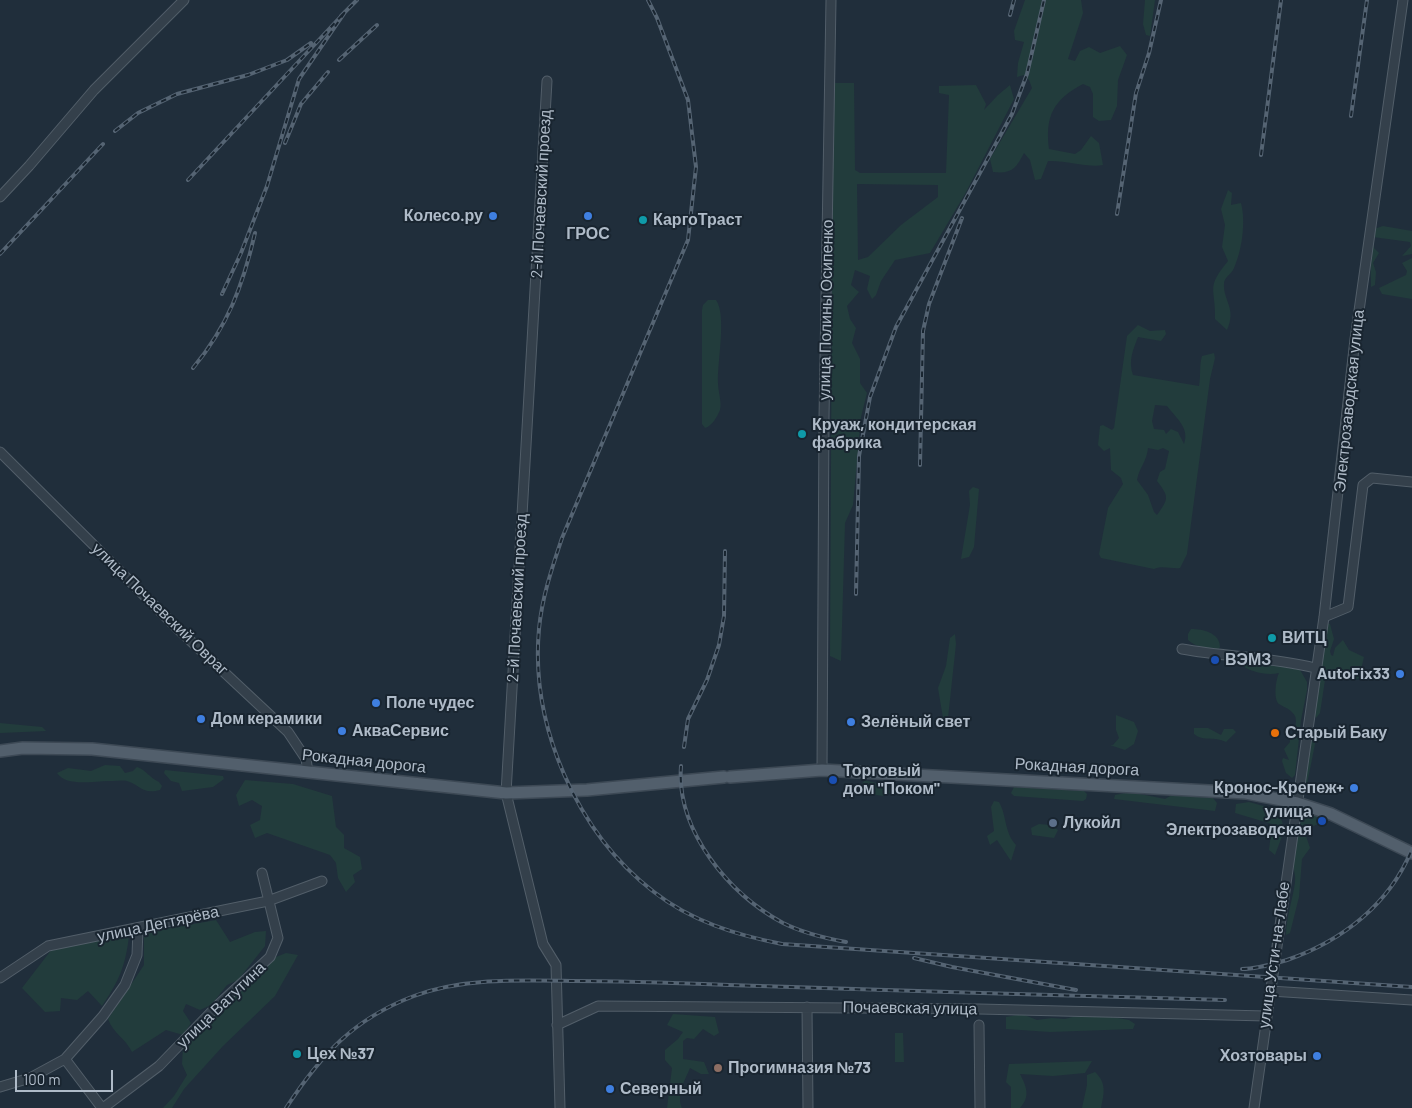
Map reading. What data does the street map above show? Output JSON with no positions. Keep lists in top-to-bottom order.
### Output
{
  "streets": {
    "main road": ["Рокадная дорога"],
    "street": [
      "2-й Почаевский проезд",
      "улица Полины Осипенко",
      "Электрозаводская улица",
      "улица Почаевский Овраг",
      "улица Дегтярёва",
      "улица Усти-на-Лабе",
      "улица Ватутина",
      "Почаевская улица"
    ]
  },
  "crossings": [
    ["2-й Почаевский проезд", "Рокадная дорога"],
    ["2-й Почаевский проезд", "Почаевская улица"],
    ["улица Полины Осипенко", "Рокадная дорога"],
    ["Электрозаводская улица", "Рокадная дорога"],
    ["Электрозаводская улица", "улица Усти-на-Лабе"],
    ["улица Почаевский Овраг", "Рокадная дорога"],
    ["Рокадная дорога", "улица Усти-на-Лабе"],
    ["улица Дегтярёва", "улица Ватутина"],
    ["улица Усти-на-Лабе", "Почаевская улица"]
  ],
  "places": [
    "Колесо.ру",
    "ГРОС",
    "КаргоТраст",
    "Круаж, кондитерская фабрика",
    "ВИТЦ",
    "ВЭМЗ",
    "AutoFix33",
    "Поле чудес",
    "Дом керамики",
    "Зелёный свет",
    "АкваСервис",
    "Старый Баку",
    "Торговый дом \"Поком\"",
    "Кронос-Крепеж+",
    "улица Электрозаводская",
    "Лукойл",
    "Цех №37",
    "Хозтовары",
    "Прогимназия №73",
    "Северный"
  ],
  "scale_bar": "100 m"
}
